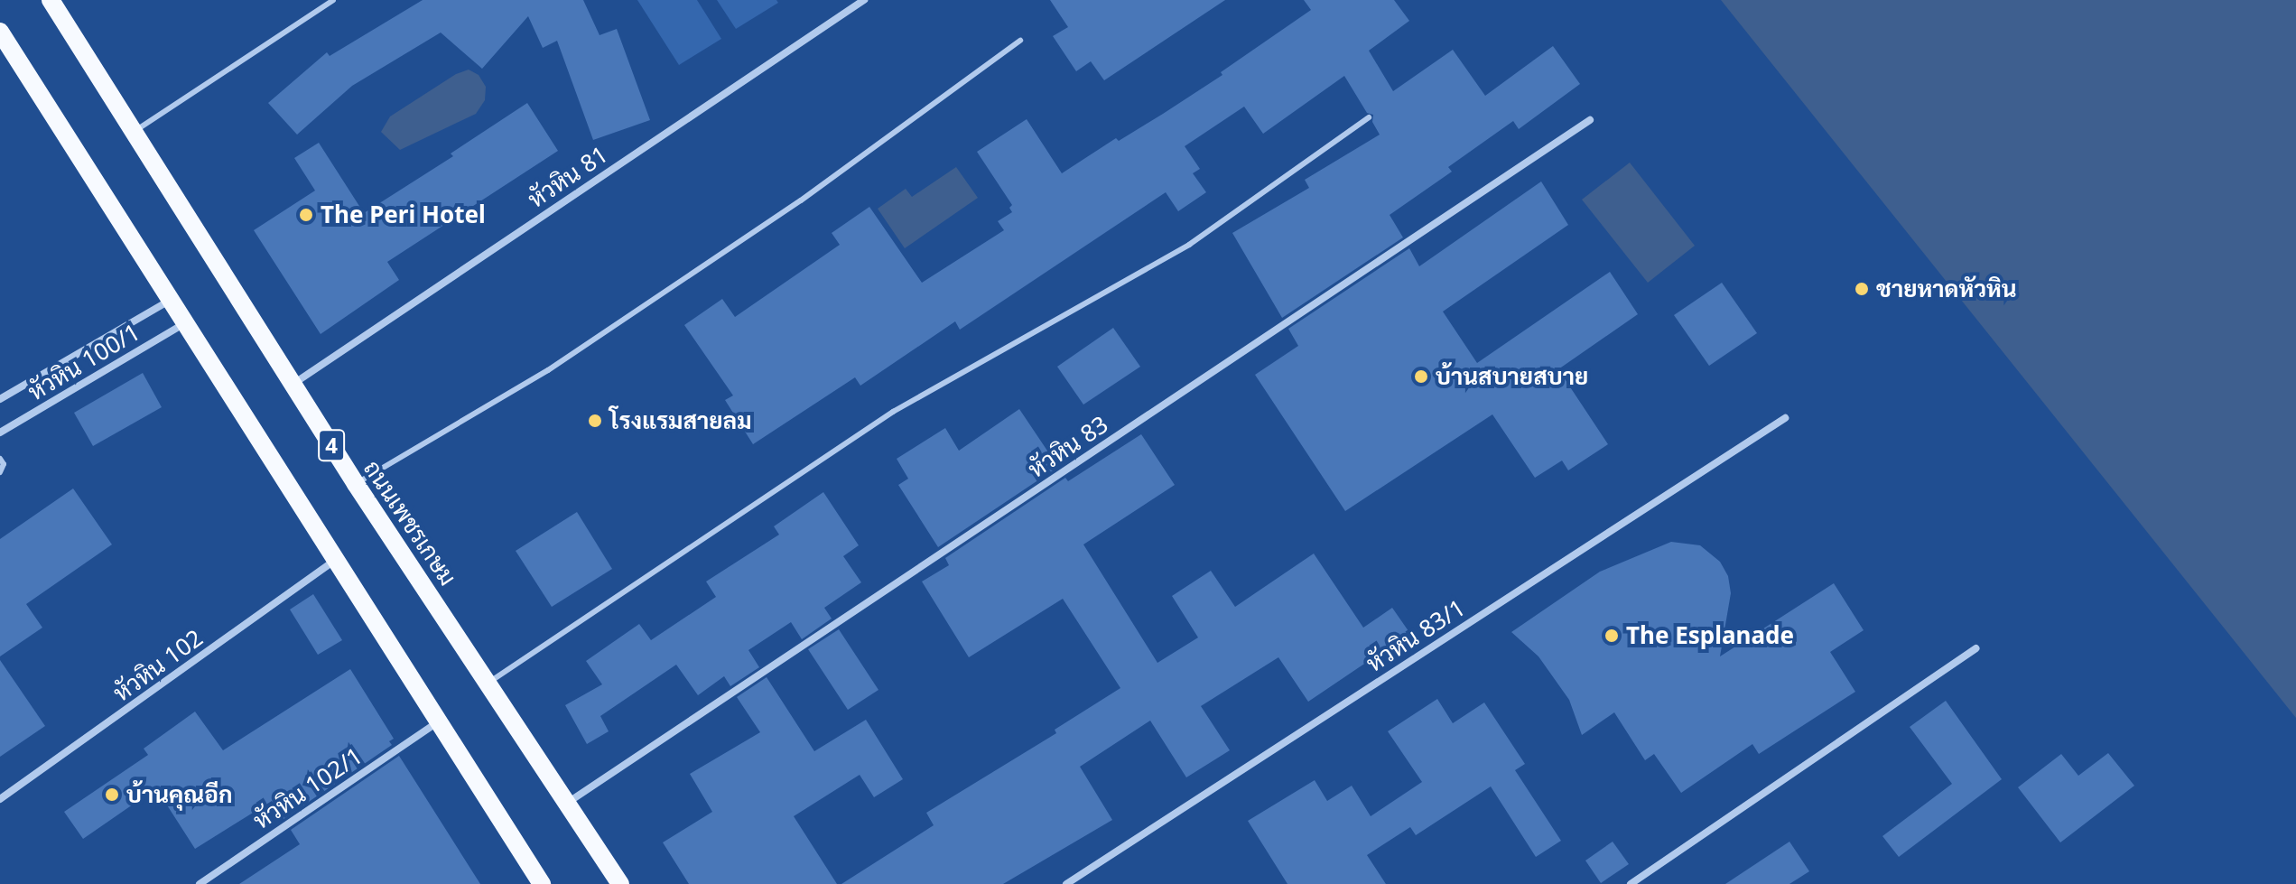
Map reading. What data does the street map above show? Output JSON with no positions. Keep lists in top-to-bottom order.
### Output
{
  "streets": {
    "main road": ["4", "ถนนเพชรเกษม"],
    "street": [
      "หัวหิน 81",
      "หัวหิน 100/1",
      "หัวหิน 83",
      "หัวหิน 83/1",
      "หัวหิน 102",
      "หัวหิน 102/1"
    ]
  },
  "crossings": [
    ["หัวหิน 81", "ถนนเพชรเกษม"],
    ["หัวหิน 83", "ถนนเพชรเกษม"]
  ],
  "places": [
    "The Peri Hotel",
    "ชายหาดหัวหิน",
    "บ้านสบายสบาย",
    "โรงแรมสายลม",
    "The Esplanade",
    "บ้านคุณอีก"
  ]
}
